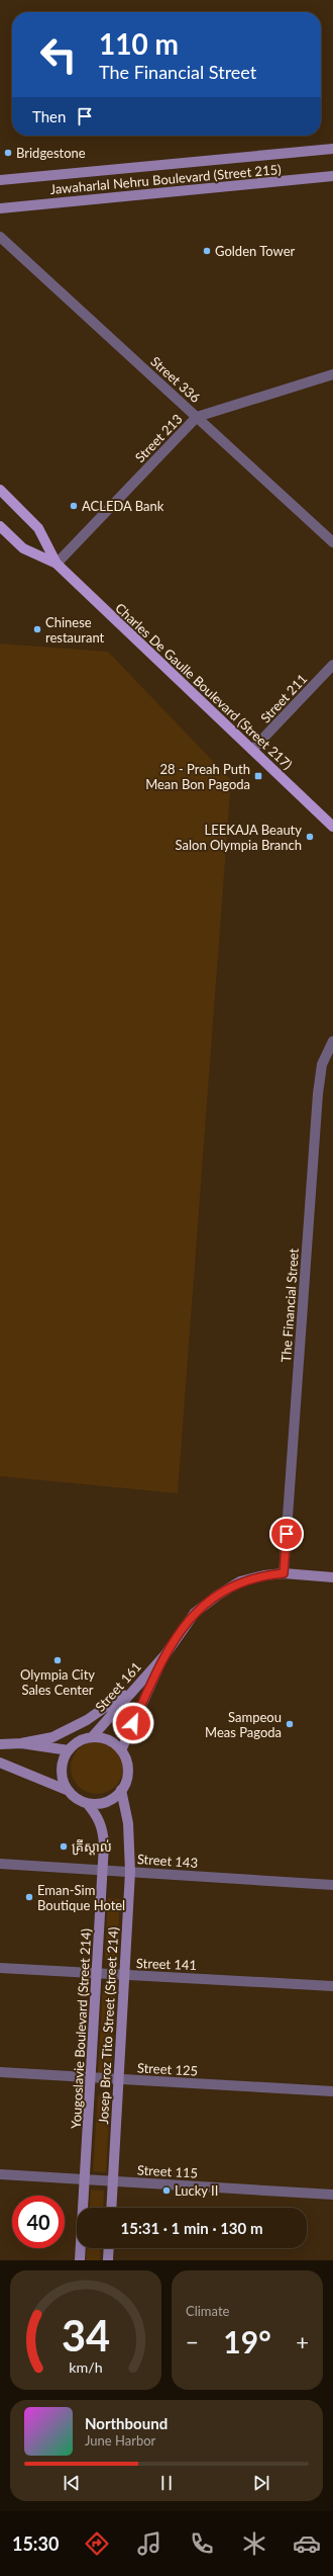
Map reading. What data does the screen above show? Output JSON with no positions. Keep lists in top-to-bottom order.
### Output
{
  "streets": {
    "main road": ["Charles De Gaulle Boulevard (Street 217)"],
    "street": [
      "Jawaharlal Nehru Boulevard (Street 215)",
      "Street 336",
      "Street 213",
      "Street 211",
      "The Financial Street",
      "Street 161",
      "Street 143",
      "Street 141",
      "Josep Broz Tito Street (Street 214)",
      "Yougoslavie Boulevard (Street 214)",
      "Street 125",
      "Street 115"
    ]
  },
  "crossings": [
    ["Street 336", "Street 213"],
    ["Street 213", "Charles De Gaulle Boulevard (Street 217)"],
    ["Charles De Gaulle Boulevard (Street 217)", "Street 211"],
    ["The Financial Street", "Street 161"],
    ["Street 161", "Josep Broz Tito Street (Street 214)"],
    ["Street 161", "Yougoslavie Boulevard (Street 214)"],
    ["Street 143", "Josep Broz Tito Street (Street 214)"],
    ["Street 143", "Yougoslavie Boulevard (Street 214)"],
    ["Street 141", "Josep Broz Tito Street (Street 214)"],
    ["Street 141", "Yougoslavie Boulevard (Street 214)"],
    ["Josep Broz Tito Street (Street 214)", "Yougoslavie Boulevard (Street 214)"],
    ["Josep Broz Tito Street (Street 214)", "Street 125"],
    ["Josep Broz Tito Street (Street 214)", "Street 115"],
    ["Yougoslavie Boulevard (Street 214)", "Street 125"],
    ["Yougoslavie Boulevard (Street 214)", "Street 115"]
  ],
  "places": {
    "other": [
      "Bridgestone",
      "Golden Tower",
      "ACLEDA Bank",
      "Chinese restaurant",
      "LEEKAJA Beauty Salon Olympia Branch",
      "Olympia City Sales Center",
      "Sampeou Meas Pagoda",
      "គ្រីស្តាល់",
      "Eman-Sim Boutique Hotel",
      "Lucky II"
    ],
    "transit": ["28 - Preah Puth Mean Bon Pagoda"]
  },
  "page": {
    "turn": ["110 m", "The Financial Street"],
    "then": "Then",
    "limit": "40",
    "trip": "15:31 · 1 min · 130 m",
    "tile": "Climate",
    "heat": ["−", "19°", "+"],
    "song": ["Northbound", "June Harbor"],
    "tabs": "15:30",
    "gauge": ["34", "km/h"]
  }
}
